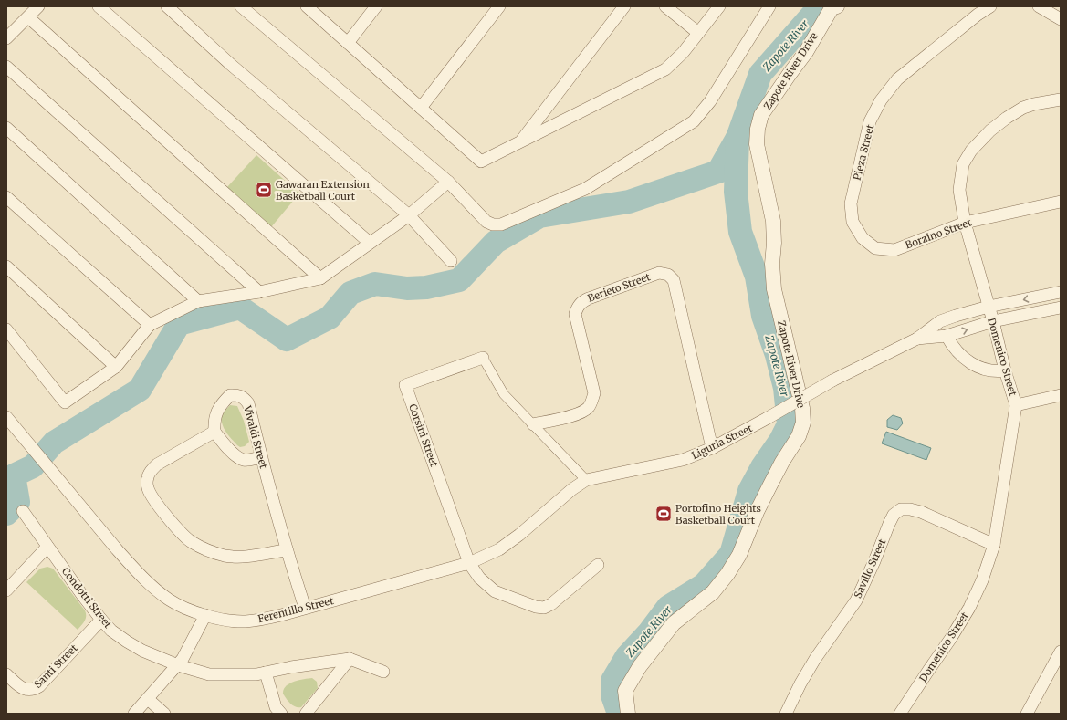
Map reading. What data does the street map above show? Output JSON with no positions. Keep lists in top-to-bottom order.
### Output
{
  "streets": {
    "street": [
      "Zapote River Drive",
      "Pieza Street",
      "Borzino Street",
      "Berieto Street",
      "Domenico Street",
      "Corsini Street",
      "Vivaldi Street",
      "Liguria Street",
      "Savillo Street",
      "Condotti Street",
      "Ferentillo Street",
      "Santi Street"
    ]
  },
  "crossings": [
    ["Pieza Street", "Borzino Street"],
    ["Borzino Street", "Domenico Street"],
    ["Berieto Street", "Liguria Street"],
    ["Domenico Street", "Liguria Street"],
    ["Domenico Street", "Savillo Street"],
    ["Corsini Street", "Liguria Street"],
    ["Corsini Street", "Ferentillo Street"],
    ["Vivaldi Street", "Ferentillo Street"],
    ["Liguria Street", "Ferentillo Street"],
    ["Condotti Street", "Santi Street"]
  ],
  "water": ["Zapote River"],
  "places": {
    "sports": ["Gawaran Extension Basketball Court", "Portofino Heights Basketball Court"]
  }
}
